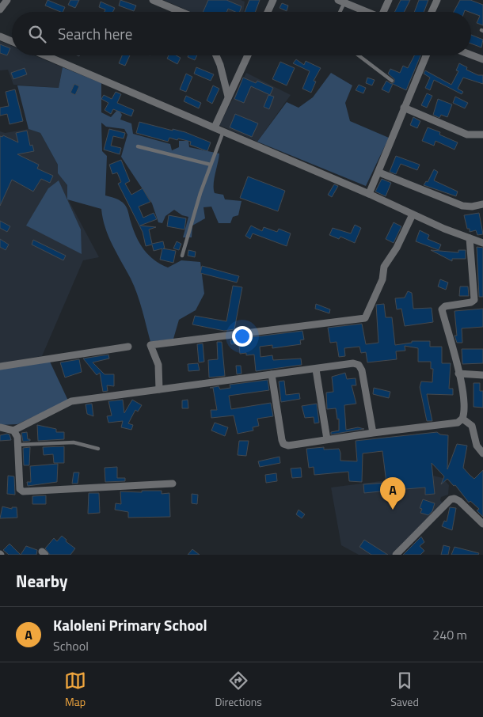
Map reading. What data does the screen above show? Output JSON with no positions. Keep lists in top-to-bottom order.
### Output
{
  "page": {
    "search": "Search here",
    "pins": "A",
    "heading": "Nearby",
    "list": [
      {
        "mark": "A",
        "name": "Kaloleni Primary School",
        "note": "School",
        "value": "240 m"
      }
    ],
    "nav": ["Map", "Directions", "Saved"]
  }
}
